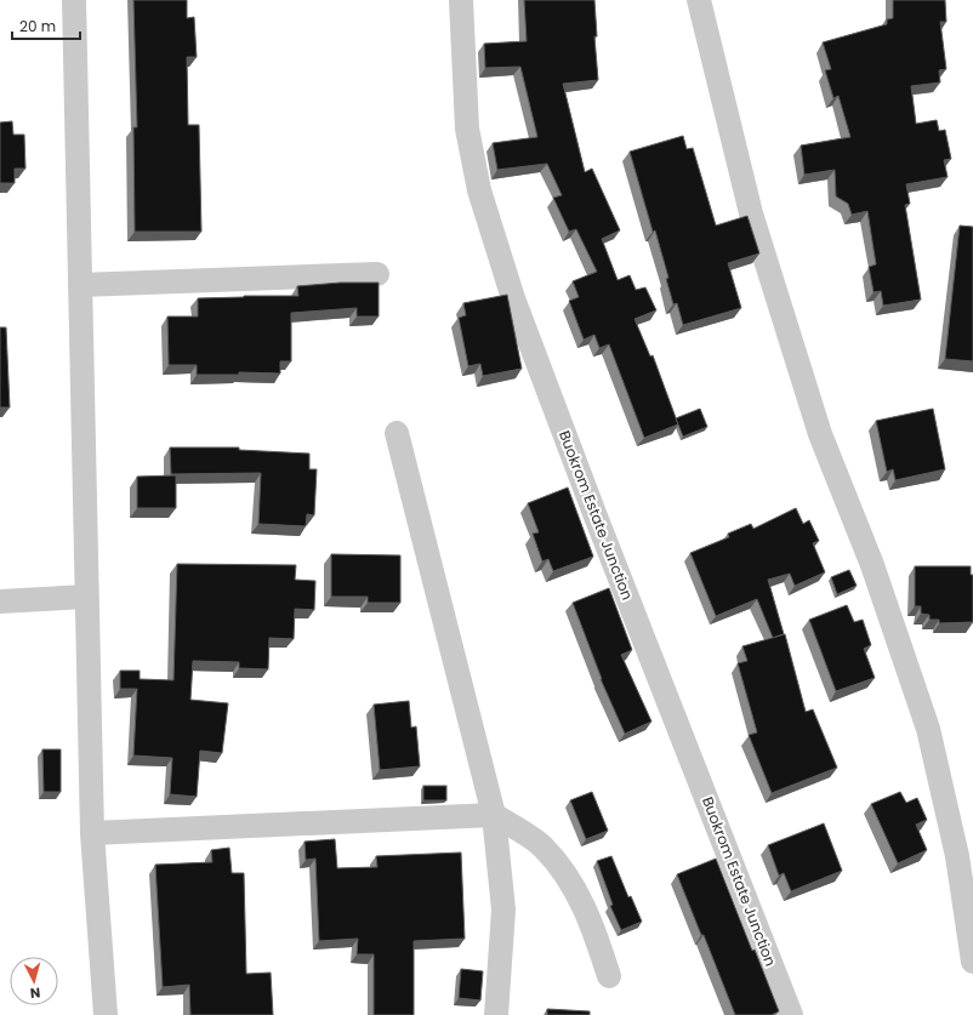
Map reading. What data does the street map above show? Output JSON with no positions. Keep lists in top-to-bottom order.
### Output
{
  "streets": {
    "street": ["Buokrom Estate Junction"]
  },
  "scale_bar": "20 m",
  "north": "bottom"
}
